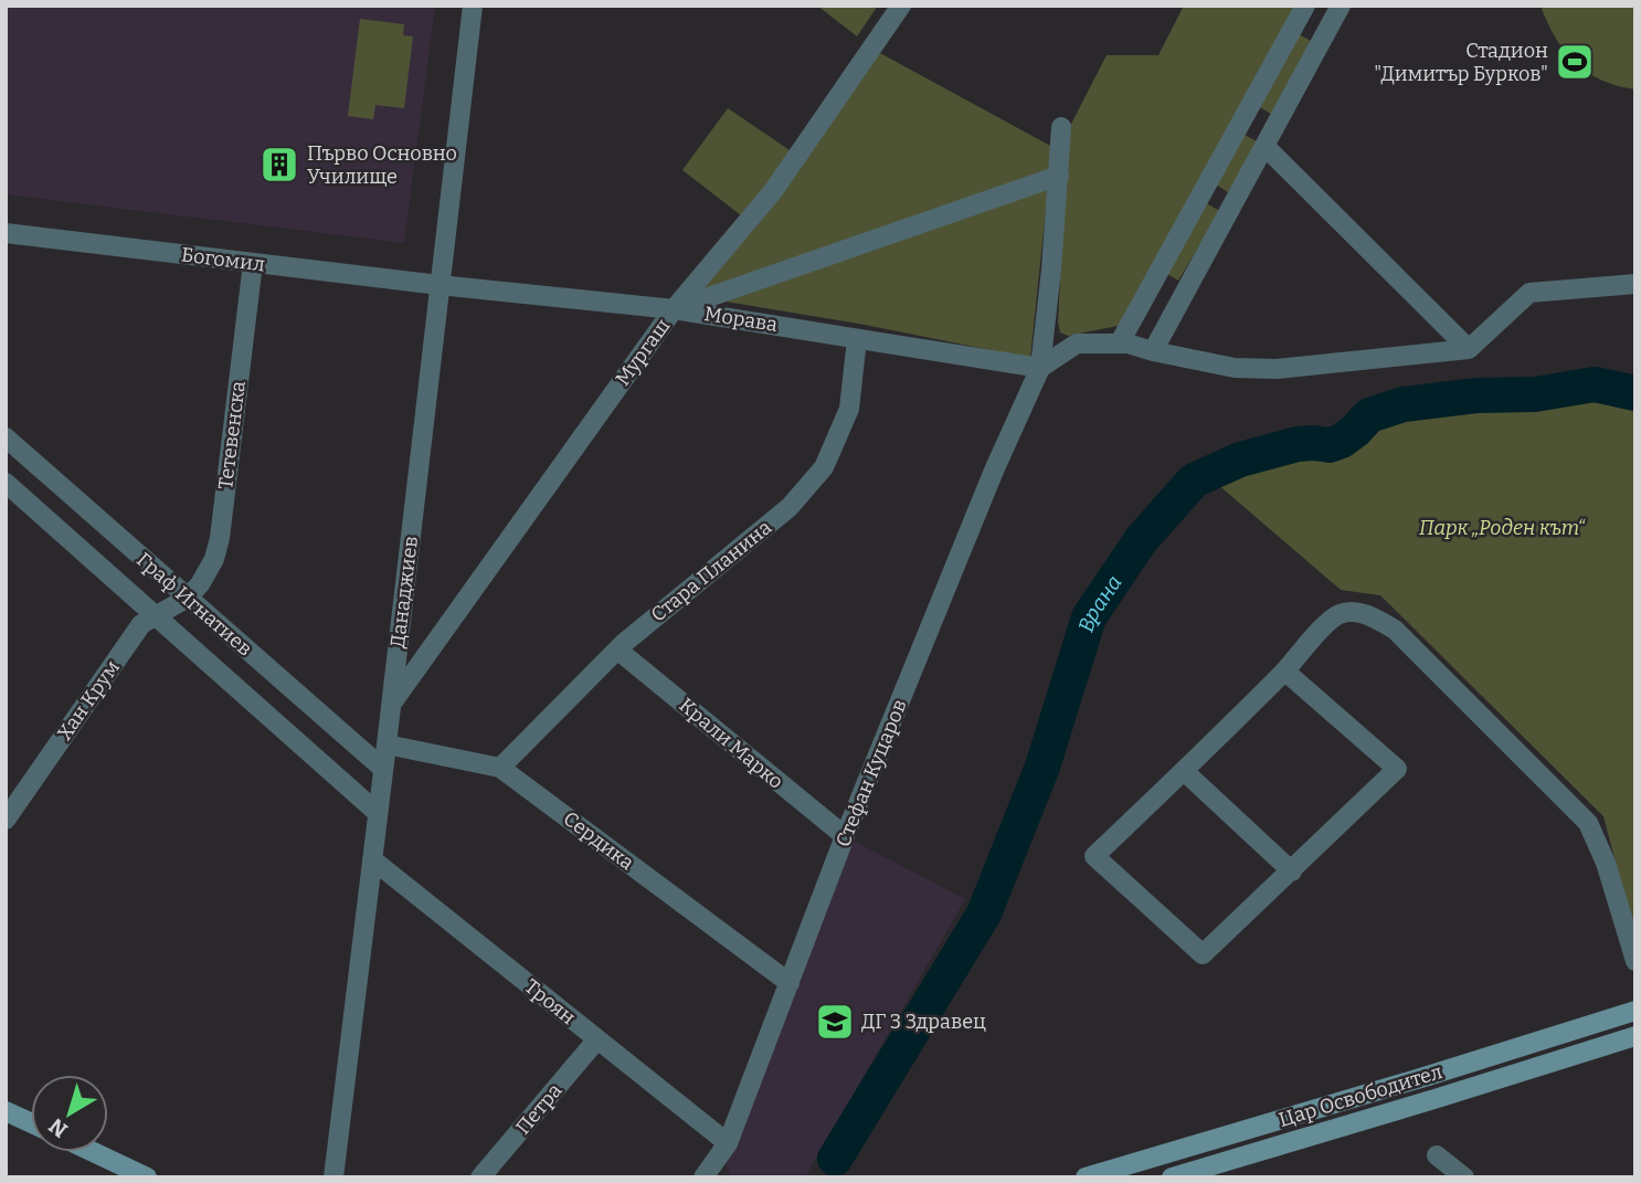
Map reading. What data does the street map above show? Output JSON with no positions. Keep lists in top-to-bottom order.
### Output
{
  "streets": {
    "street": [
      "Богомил",
      "Морава",
      "Мургаш",
      "Тетевенска",
      "Стара Планина",
      "Данаджиев",
      "Граф Игнатиев",
      "Хан Крум",
      "Крали Марко",
      "Стефан Куцаров",
      "Сердика",
      "Троян",
      "Цар Освободител",
      "Петра"
    ]
  },
  "crossings": [
    ["Богомил", "Морава"],
    ["Богомил", "Тетевенска"],
    ["Богомил", "Данаджиев"],
    ["Морава", "Мургаш"],
    ["Морава", "Стара Планина"],
    ["Морава", "Данаджиев"],
    ["Морава", "Стефан Куцаров"],
    ["Мургаш", "Данаджиев"],
    ["Тетевенска", "Граф Игнатиев"],
    ["Тетевенска", "Хан Крум"],
    ["Стара Планина", "Крали Марко"],
    ["Стара Планина", "Сердика"],
    ["Данаджиев", "Граф Игнатиев"],
    ["Данаджиев", "Сердика"],
    ["Данаджиев", "Троян"],
    ["Граф Игнатиев", "Хан Крум"],
    ["Крали Марко", "Стефан Куцаров"],
    ["Стефан Куцаров", "Сердика"],
    ["Стефан Куцаров", "Троян"],
    ["Троян", "Петра"]
  ],
  "water": ["Врана"],
  "parks": ["Парк „Роден кът“"],
  "places": {
    "sports": ["Стадион \"Димитър Бурков\""],
    "building": ["Първо Основно Училище"],
    "school or university": ["ДГ 3 Здравец"]
  },
  "north": "bottom left"
}
